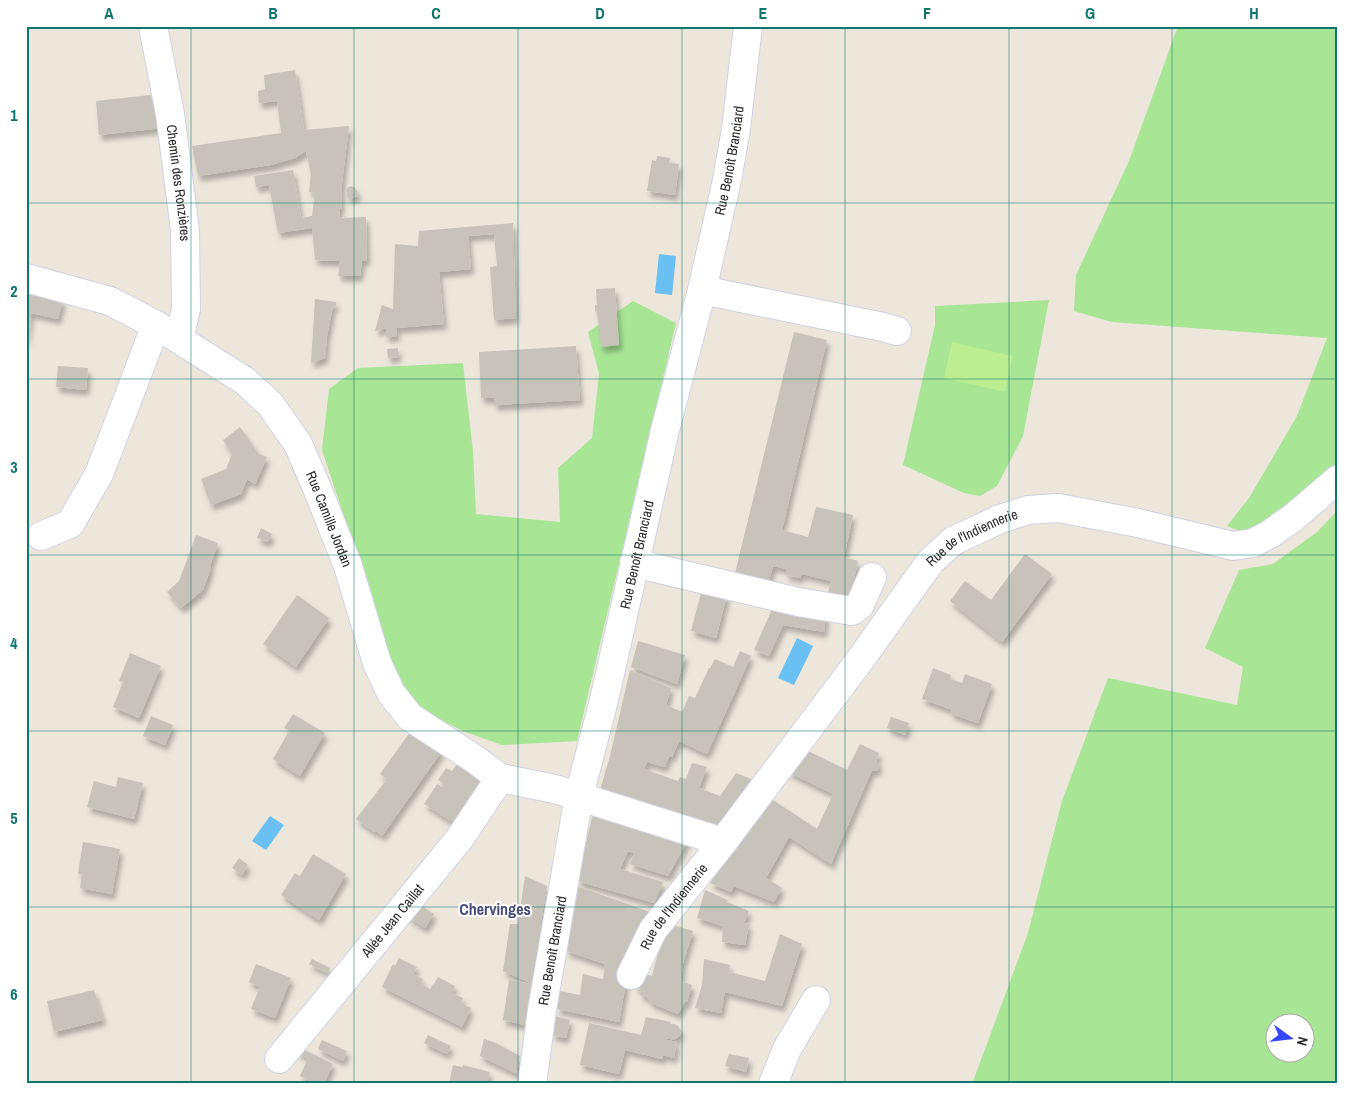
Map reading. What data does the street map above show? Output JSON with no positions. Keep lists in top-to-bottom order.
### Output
{
  "streets": {
    "street": [
      "Rue Benoît Branciard",
      "Chemin des Ronzières",
      "Rue Camille Jordan",
      "Rue de l'Indiennerie",
      "Allée Jean Caillat"
    ]
  },
  "crossings": [
    ["Rue Benoît Branciard", "Rue Camille Jordan"],
    ["Chemin des Ronzières", "Rue Camille Jordan"],
    ["Rue Camille Jordan", "Allée Jean Caillat"]
  ],
  "districts": ["Chervinges"],
  "north": "right",
  "grid": {
    "columns": [
      "A",
      "B",
      "C",
      "D",
      "E",
      "F",
      "G",
      "H"
    ],
    "rows": [
      "1",
      "2",
      "3",
      "4",
      "5",
      "6"
    ]
  }
}
